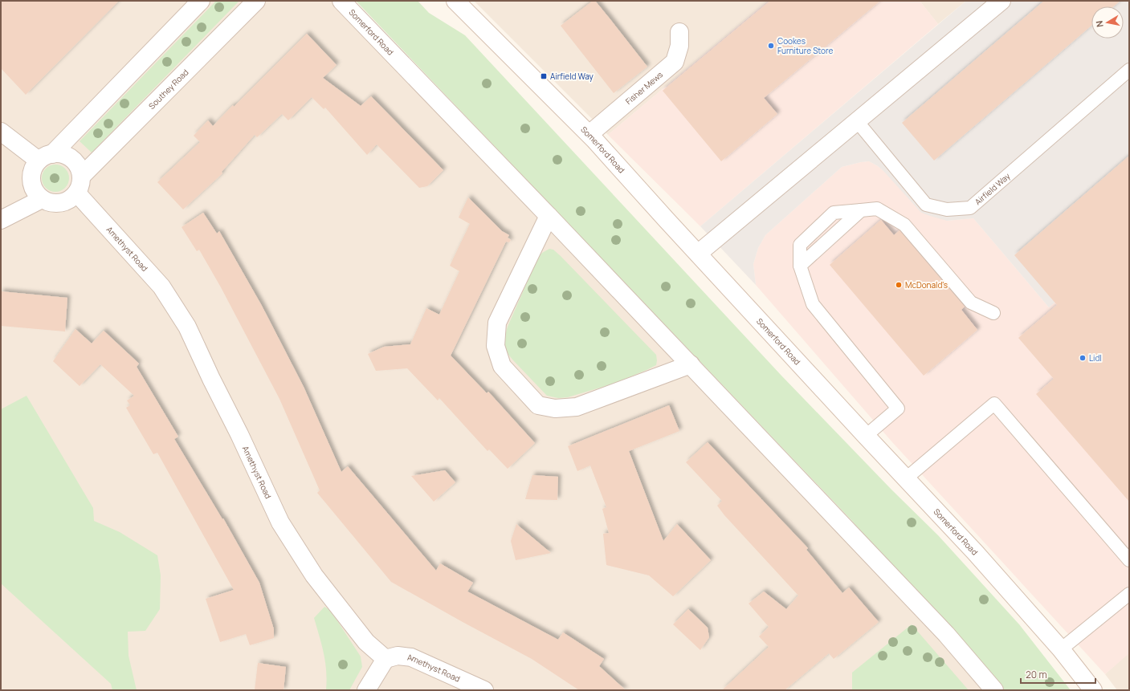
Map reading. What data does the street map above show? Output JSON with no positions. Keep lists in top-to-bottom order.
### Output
{
  "streets": {
    "street": [
      "Somerford Road",
      "Fisher Mews",
      "Southey Road",
      "Amethyst Road"
    ],
    "lane": ["Airfield Way"]
  },
  "crossings": [
    ["Somerford Road", "Fisher Mews"],
    ["Southey Road", "Amethyst Road"]
  ],
  "places": {
    "other": ["Cookes Furniture Store", "McDonald's", "Lidl"],
    "transit": ["Airfield Way"]
  },
  "scale_bar": "20 m",
  "north": "left"
}
